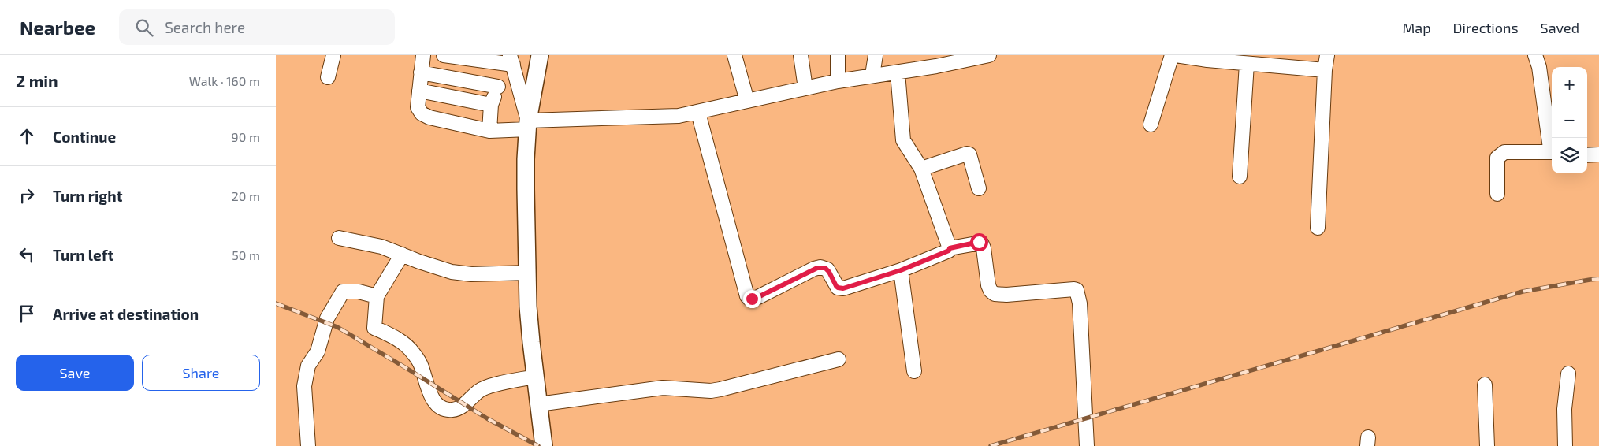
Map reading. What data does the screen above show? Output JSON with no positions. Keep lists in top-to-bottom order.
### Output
{
  "page": {
    "header": "Nearbee",
    "search": "Search here",
    "nav": ["Map", "Directions", "Saved"],
    "heading": ["2 min", "Walk · 160 m"],
    "map_buttons": ["+", "−"],
    "list": [
      ["Continue", "90 m"],
      ["Turn right", "20 m"],
      ["Turn left", "50 m"],
      "Arrive at destination"
    ],
    "buttons": ["Save", "Share"]
  }
}
